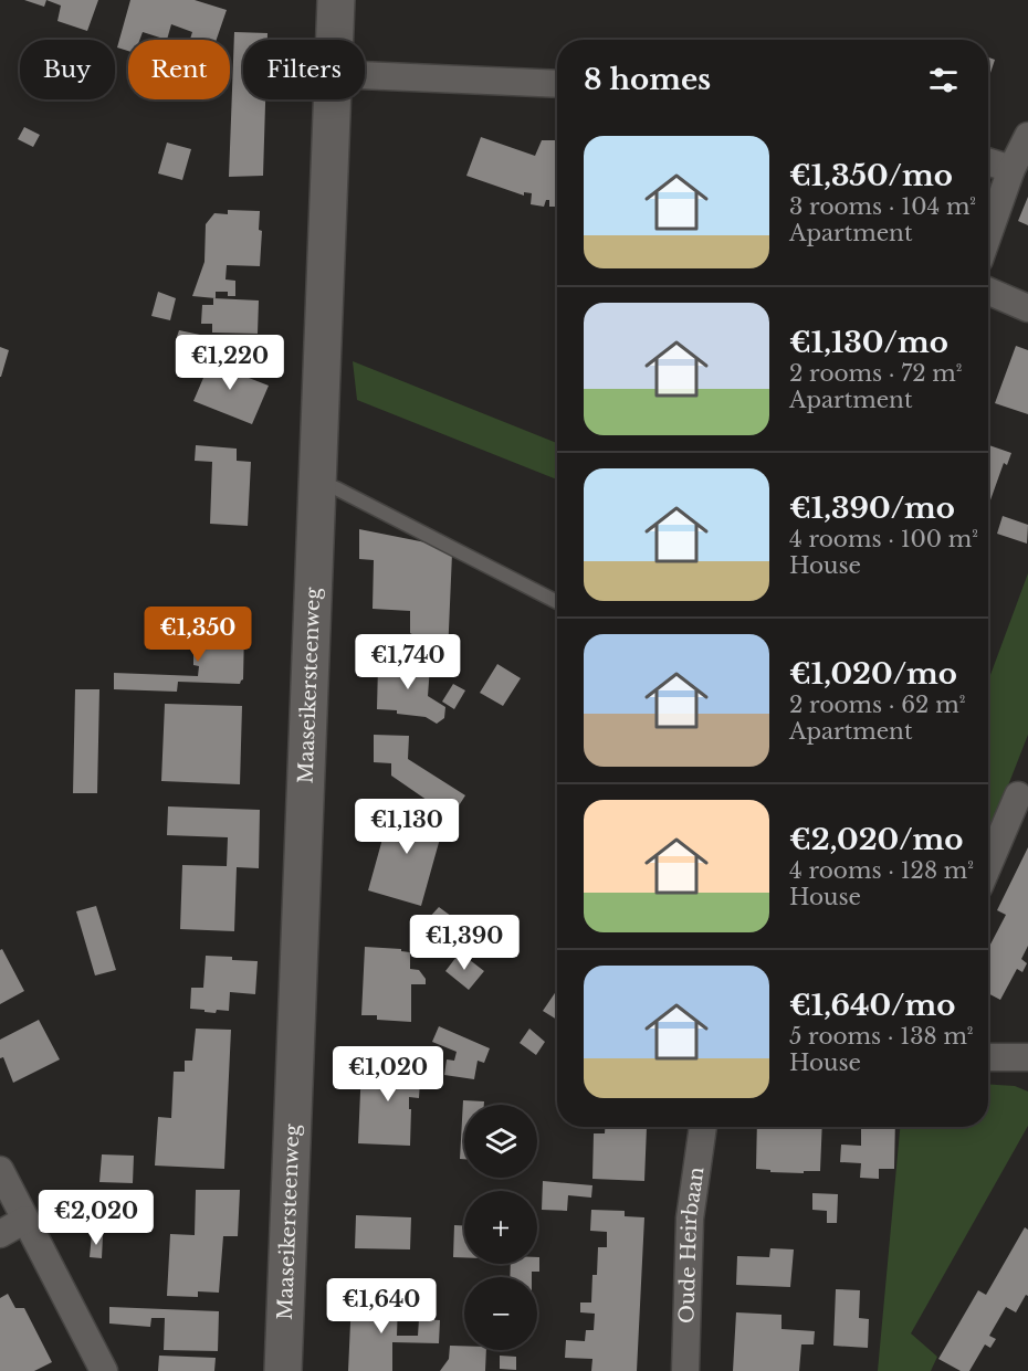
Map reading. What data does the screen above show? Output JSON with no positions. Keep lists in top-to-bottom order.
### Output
{
  "streets": {
    "main road": ["Maaseikersteenweg"],
    "street": ["Oude Heirbaan"]
  },
  "page": {
    "chip": ["Buy", "Rent", "Filters"],
    "heading": "8 homes",
    "list": [
      {
        "name": "€1,350/mo",
        "note": "3 rooms · 104 m² · Apartment"
      },
      {
        "name": "€1,130/mo",
        "note": "2 rooms · 72 m² · Apartment"
      },
      {
        "name": "€1,390/mo",
        "note": "4 rooms · 100 m² · House"
      },
      {
        "name": "€1,020/mo",
        "note": "2 rooms · 62 m² · Apartment"
      },
      {
        "name": "€2,020/mo",
        "note": "4 rooms · 128 m² · House"
      },
      {
        "name": "€1,640/mo",
        "note": "5 rooms · 138 m² · House"
      }
    ],
    "price": [
      "€1,220",
      "€1,350",
      "€1,740",
      "€1,130",
      "€1,390",
      "€1,020",
      "€2,020",
      "€1,640"
    ],
    "map_buttons": ["+", "−"]
  }
}
